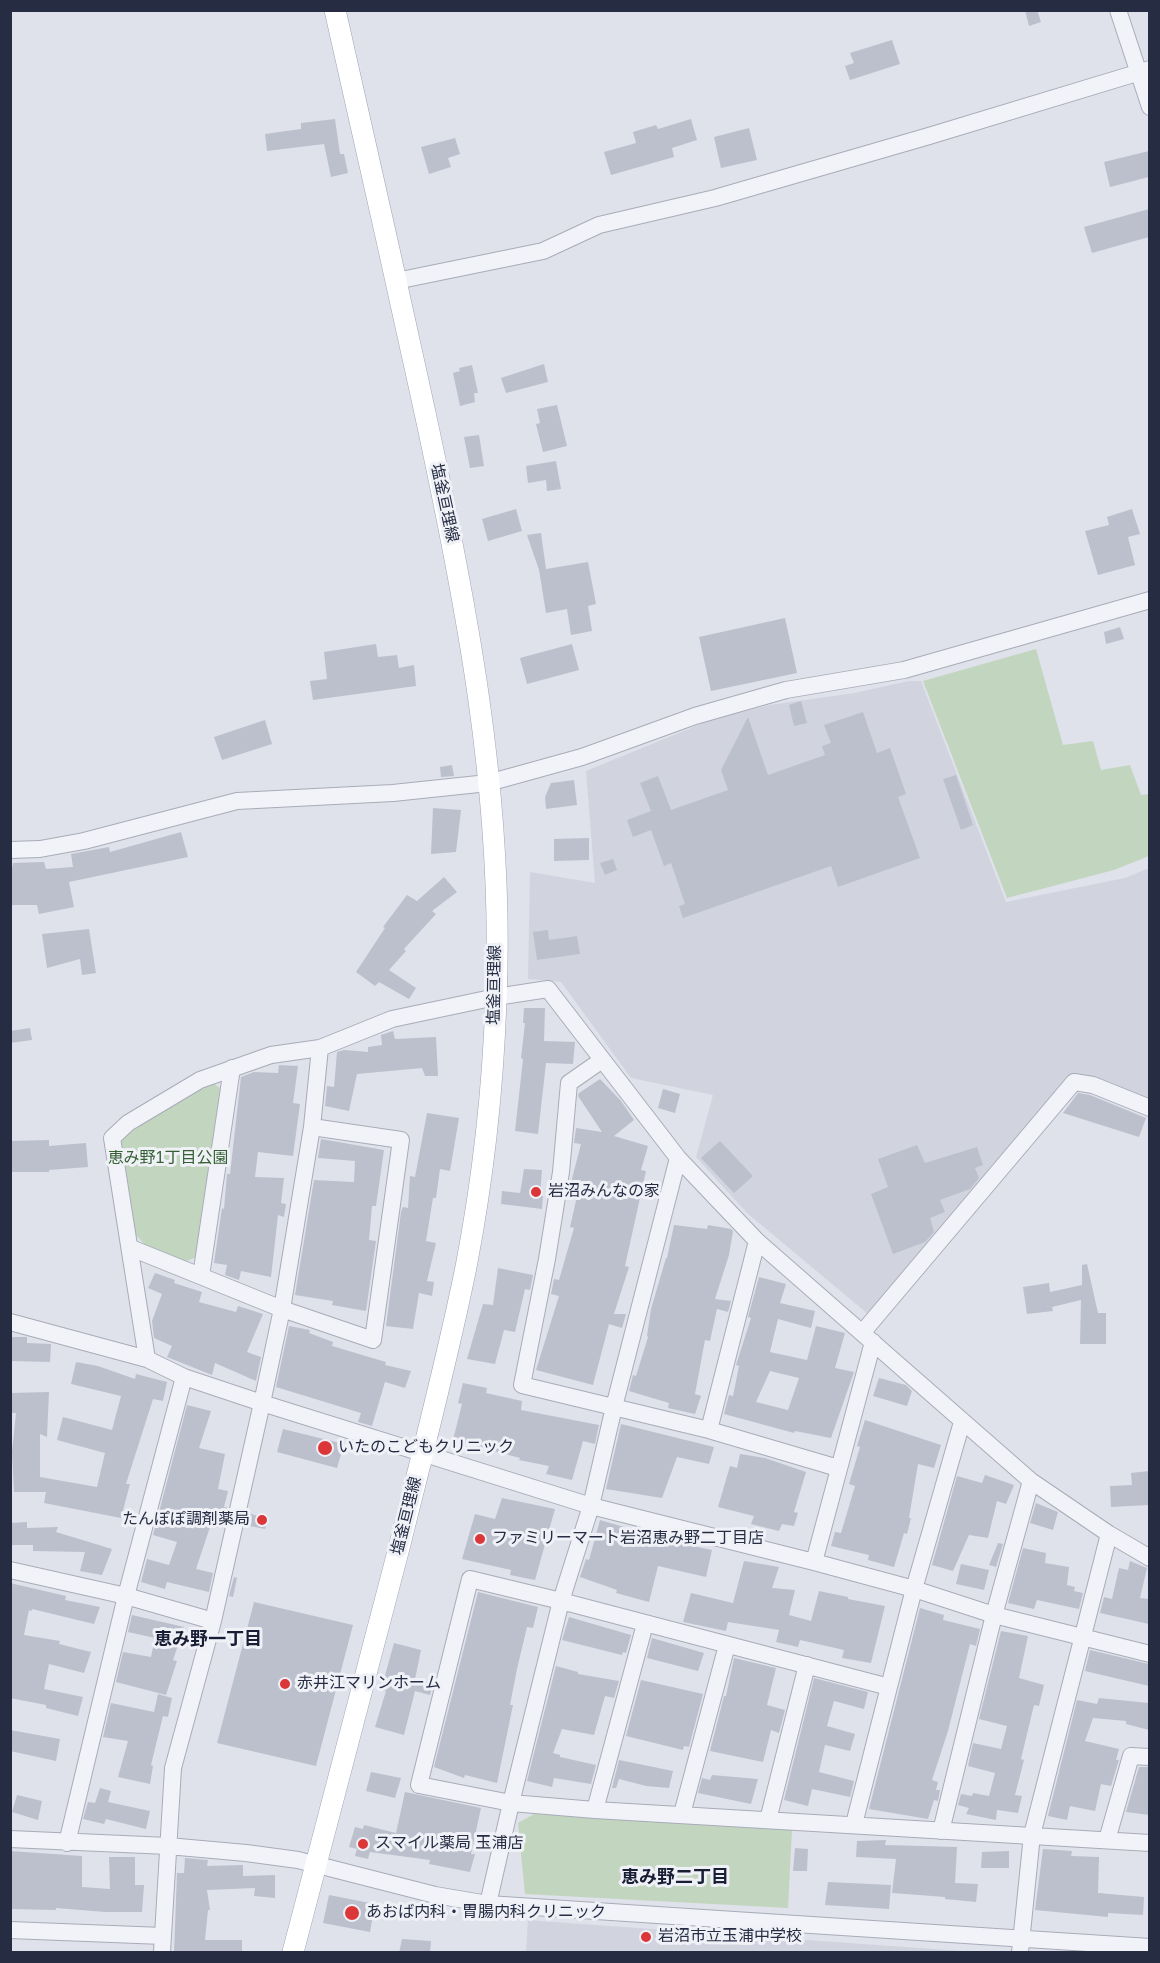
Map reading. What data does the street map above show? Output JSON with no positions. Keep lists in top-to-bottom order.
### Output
{
  "streets": {
    "main road": ["塩釜亘理線"]
  },
  "districts": ["恵み野一丁目", "恵み野二丁目"],
  "parks": ["恵み野1丁目公園"],
  "places": [
    "岩沼みんなの家",
    "いたのこどもクリニック",
    "たんぽぽ調剤薬局",
    "ファミリーマート岩沼恵み野二丁目店",
    "赤井江マリンホーム",
    "スマイル薬局 玉浦店",
    "あおば内科・胃腸内科クリニック",
    "岩沼市立玉浦中学校"
  ]
}
